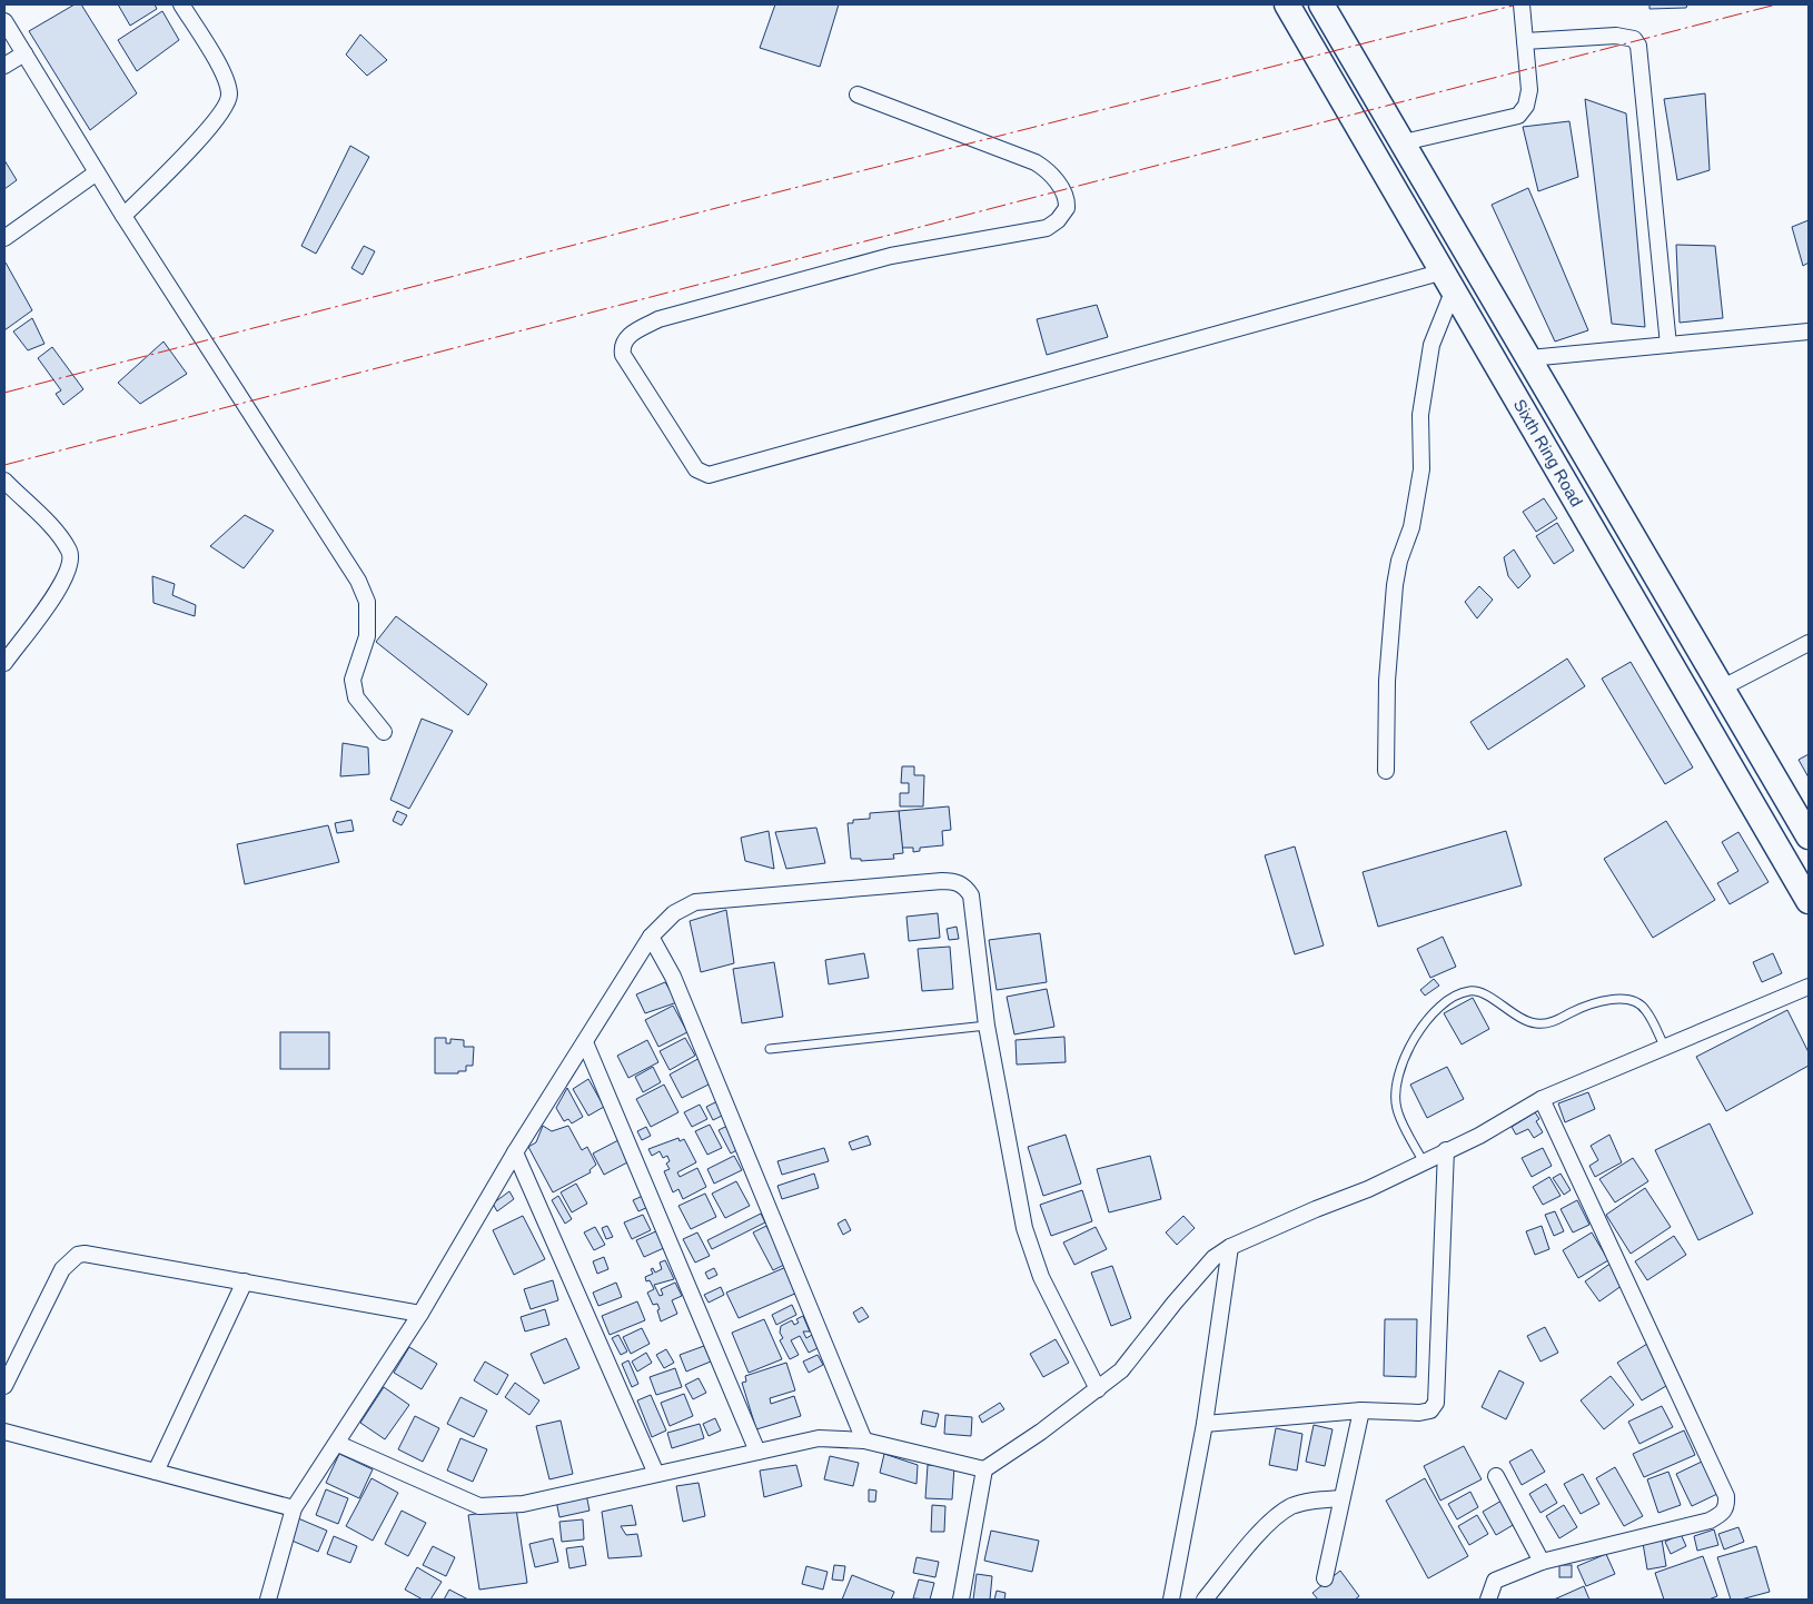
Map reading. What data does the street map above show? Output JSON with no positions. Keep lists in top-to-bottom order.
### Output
{
  "streets": {
    "highway": ["Sixth Ring Road"]
  }
}
